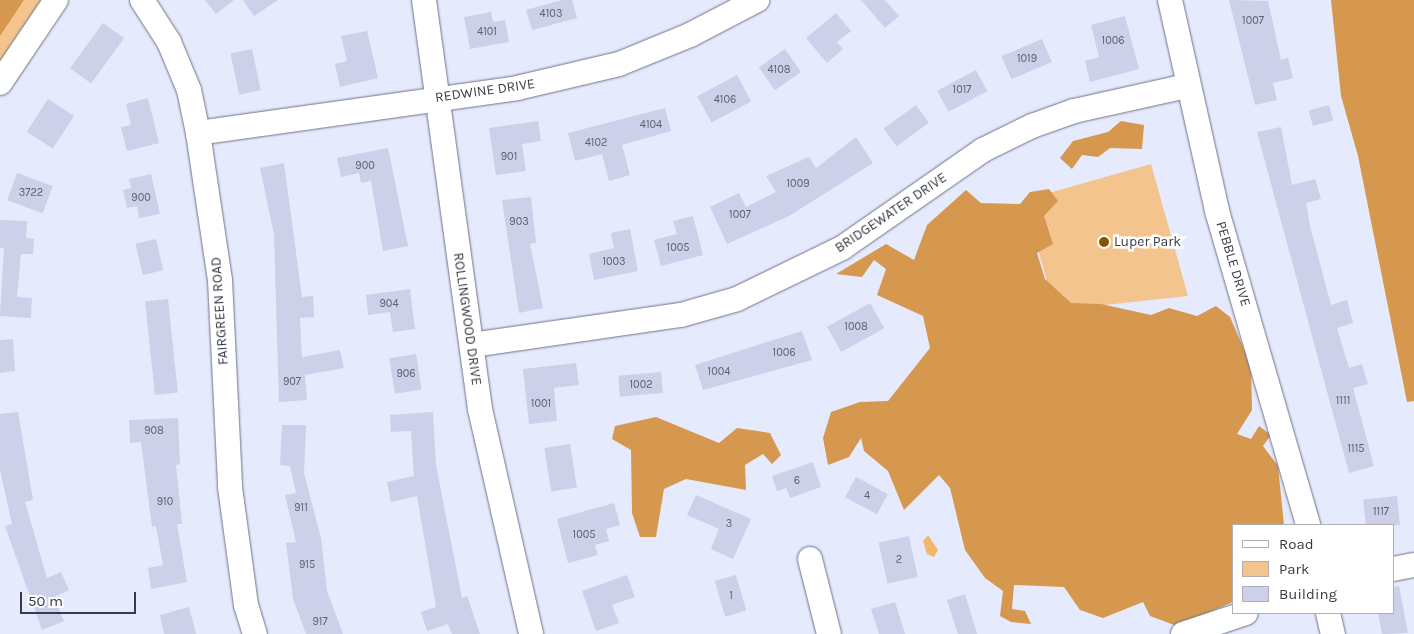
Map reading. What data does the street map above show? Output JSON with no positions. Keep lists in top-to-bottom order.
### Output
{
  "streets": {
    "street": [
      "REDWINE DRIVE",
      "BRIDGEWATER DRIVE",
      "PEBBLE DRIVE",
      "FAIRGREEN ROAD",
      "ROLLINGWOOD DRIVE"
    ]
  },
  "crossings": [
    ["REDWINE DRIVE", "FAIRGREEN ROAD"],
    ["REDWINE DRIVE", "ROLLINGWOOD DRIVE"],
    ["BRIDGEWATER DRIVE", "PEBBLE DRIVE"],
    ["BRIDGEWATER DRIVE", "ROLLINGWOOD DRIVE"]
  ],
  "places": ["Luper Park"],
  "house_numbers": [
    "4103",
    "1007",
    "4101",
    "1006",
    "1019",
    "4108",
    "1017",
    "4106",
    "4104",
    "4102",
    "901",
    "900",
    "1009",
    "3722",
    "900",
    "1007",
    "903",
    "1005",
    "1003",
    "904",
    "1008",
    "1006",
    "1004",
    "906",
    "907",
    "1002",
    "1111",
    "1001",
    "908",
    "1115",
    "6",
    "4",
    "910",
    "911",
    "1117",
    "3",
    "1005",
    "2",
    "915",
    "1",
    "917"
  ],
  "legend": ["Road", "Park", "Building"],
  "scale_bar": "50 m"
}
